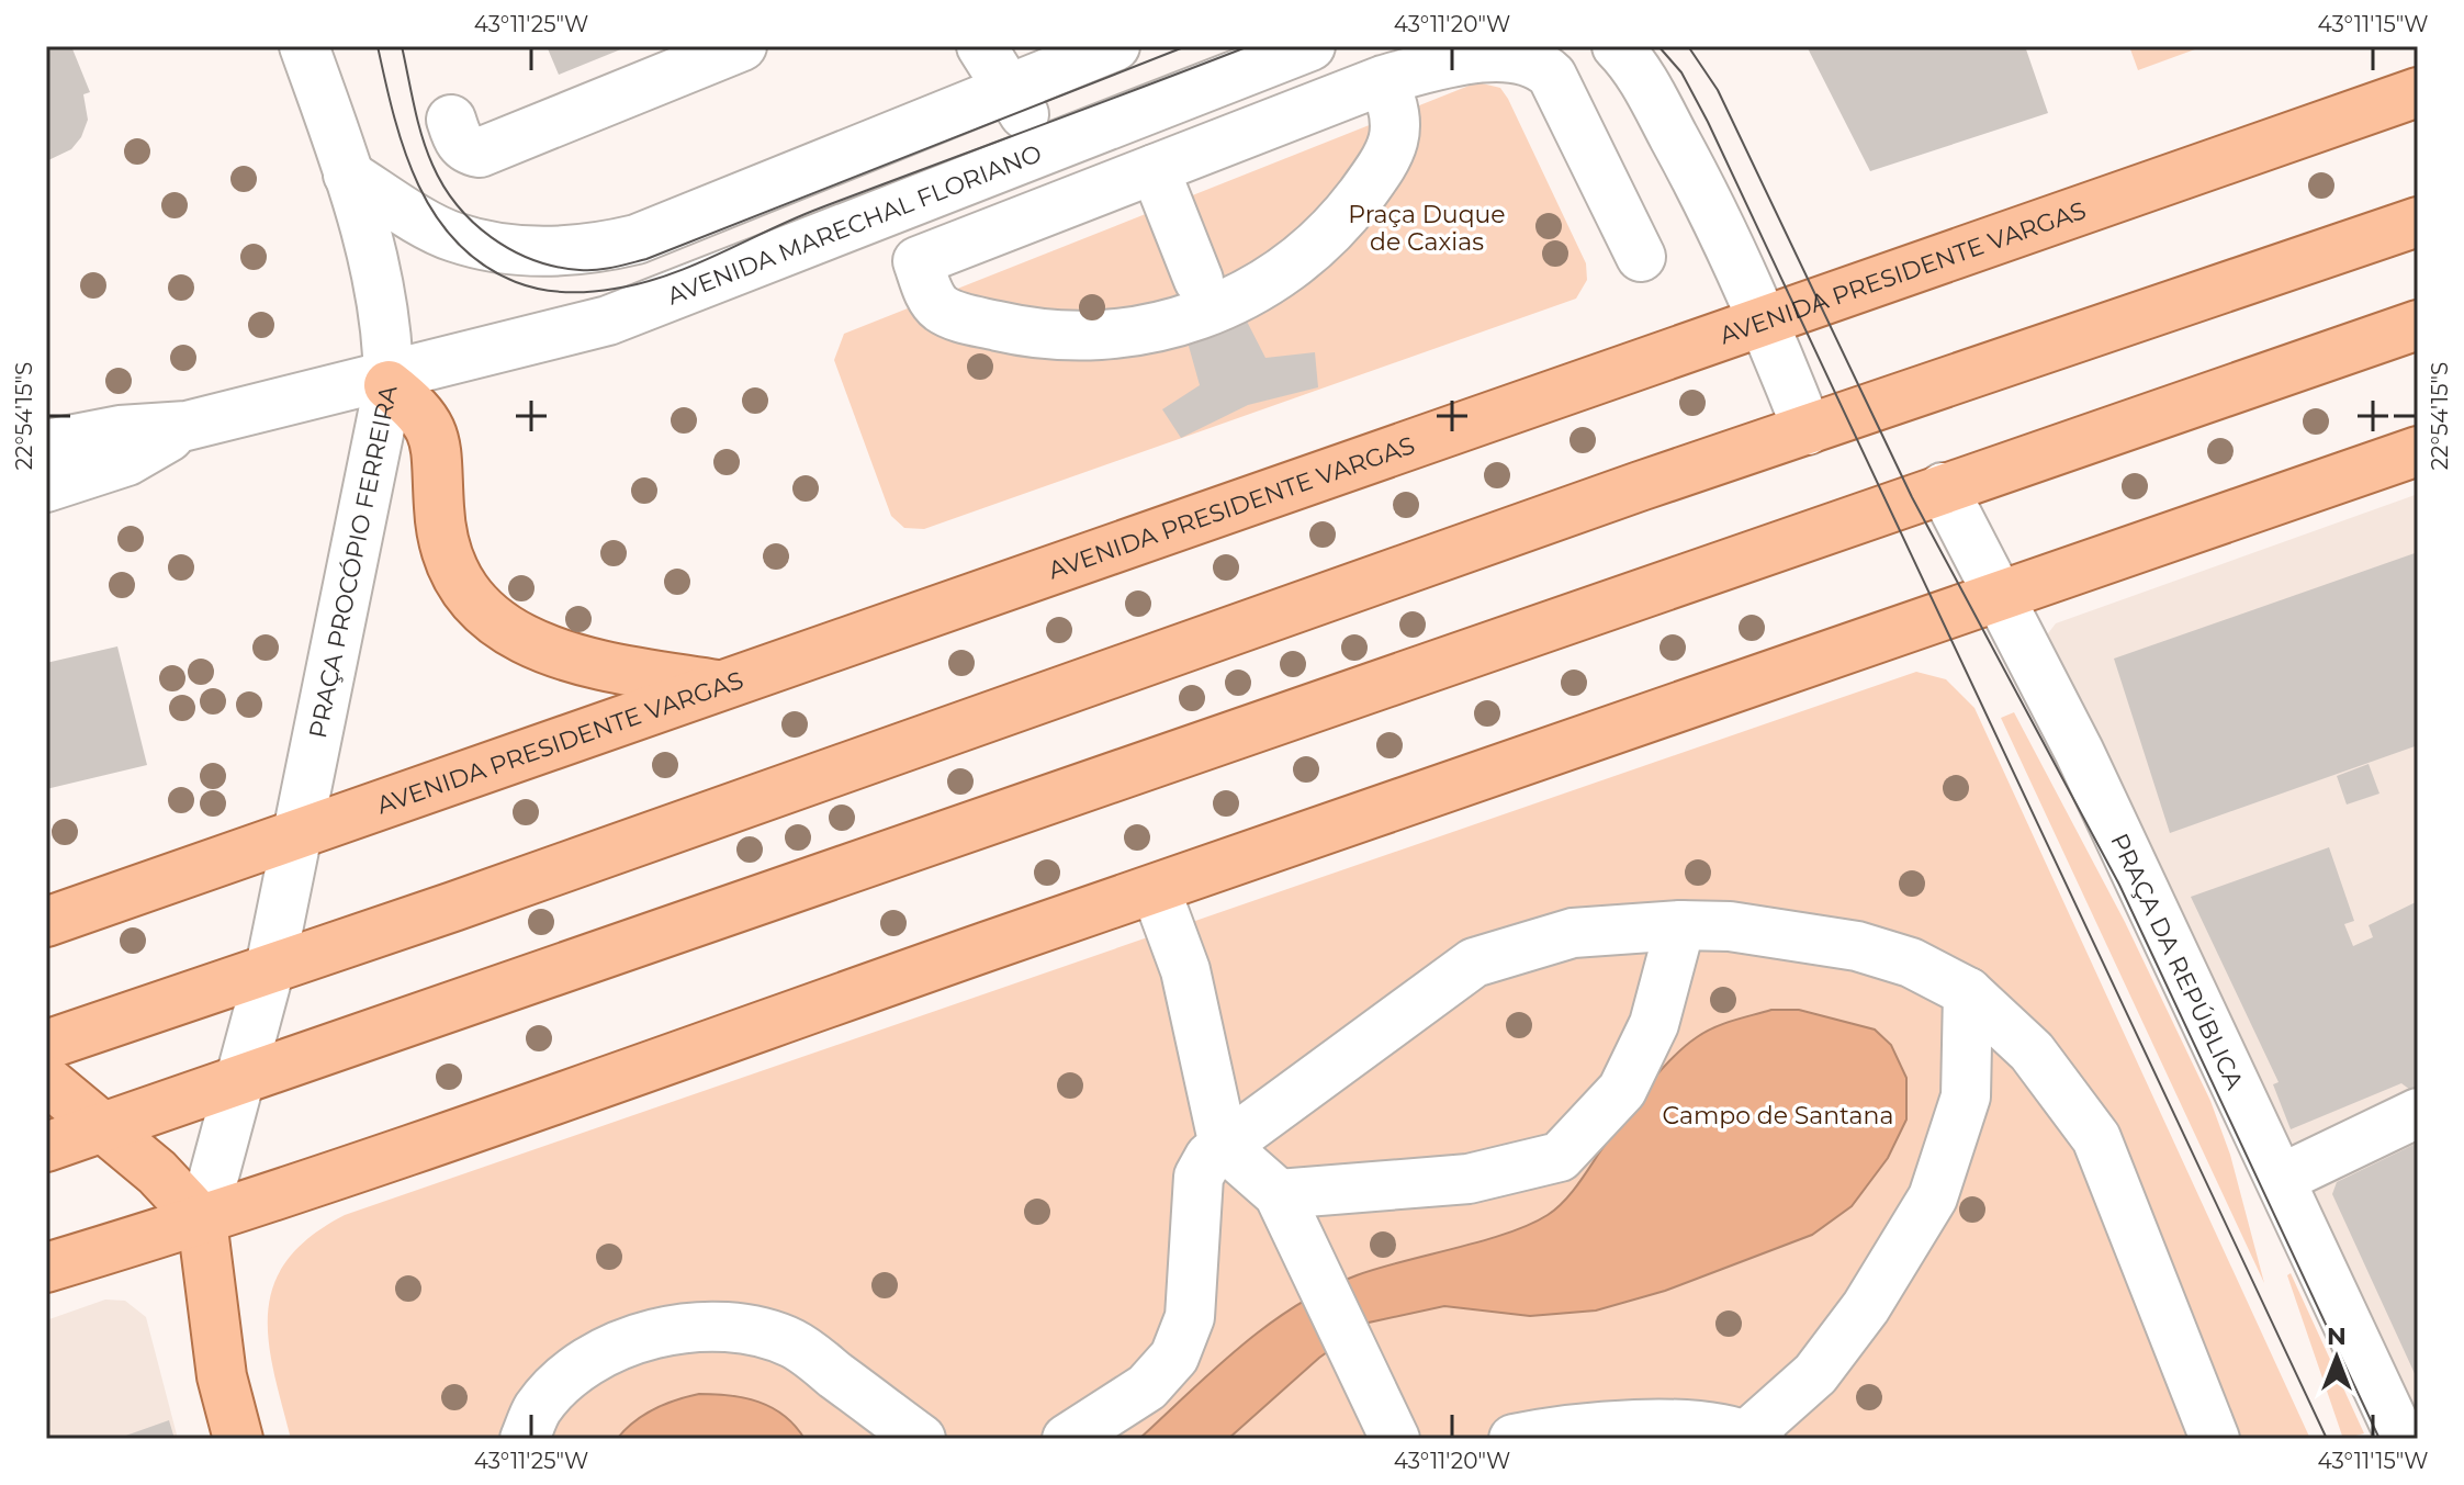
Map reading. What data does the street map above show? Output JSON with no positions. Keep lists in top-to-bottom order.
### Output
{
  "streets": {
    "main road": ["AVENIDA PRESIDENTE VARGAS"],
    "street": ["AVENIDA MARECHAL FLORIANO", "PRAÇA PROCÓPIO FERREIRA", "PRAÇA DA REPÚBLICA"]
  },
  "crossings": [
    ["AVENIDA MARECHAL FLORIANO", "PRAÇA PROCÓPIO FERREIRA"],
    ["AVENIDA PRESIDENTE VARGAS", "PRAÇA PROCÓPIO FERREIRA"]
  ],
  "parks": ["Praça Duque de Caxias", "Campo de Santana"],
  "north": "top",
  "coordinates": [
    "43°11'25\"W",
    "43°11'20\"W",
    "43°11'15\"W",
    "22°54'15\"S"
  ]
}
